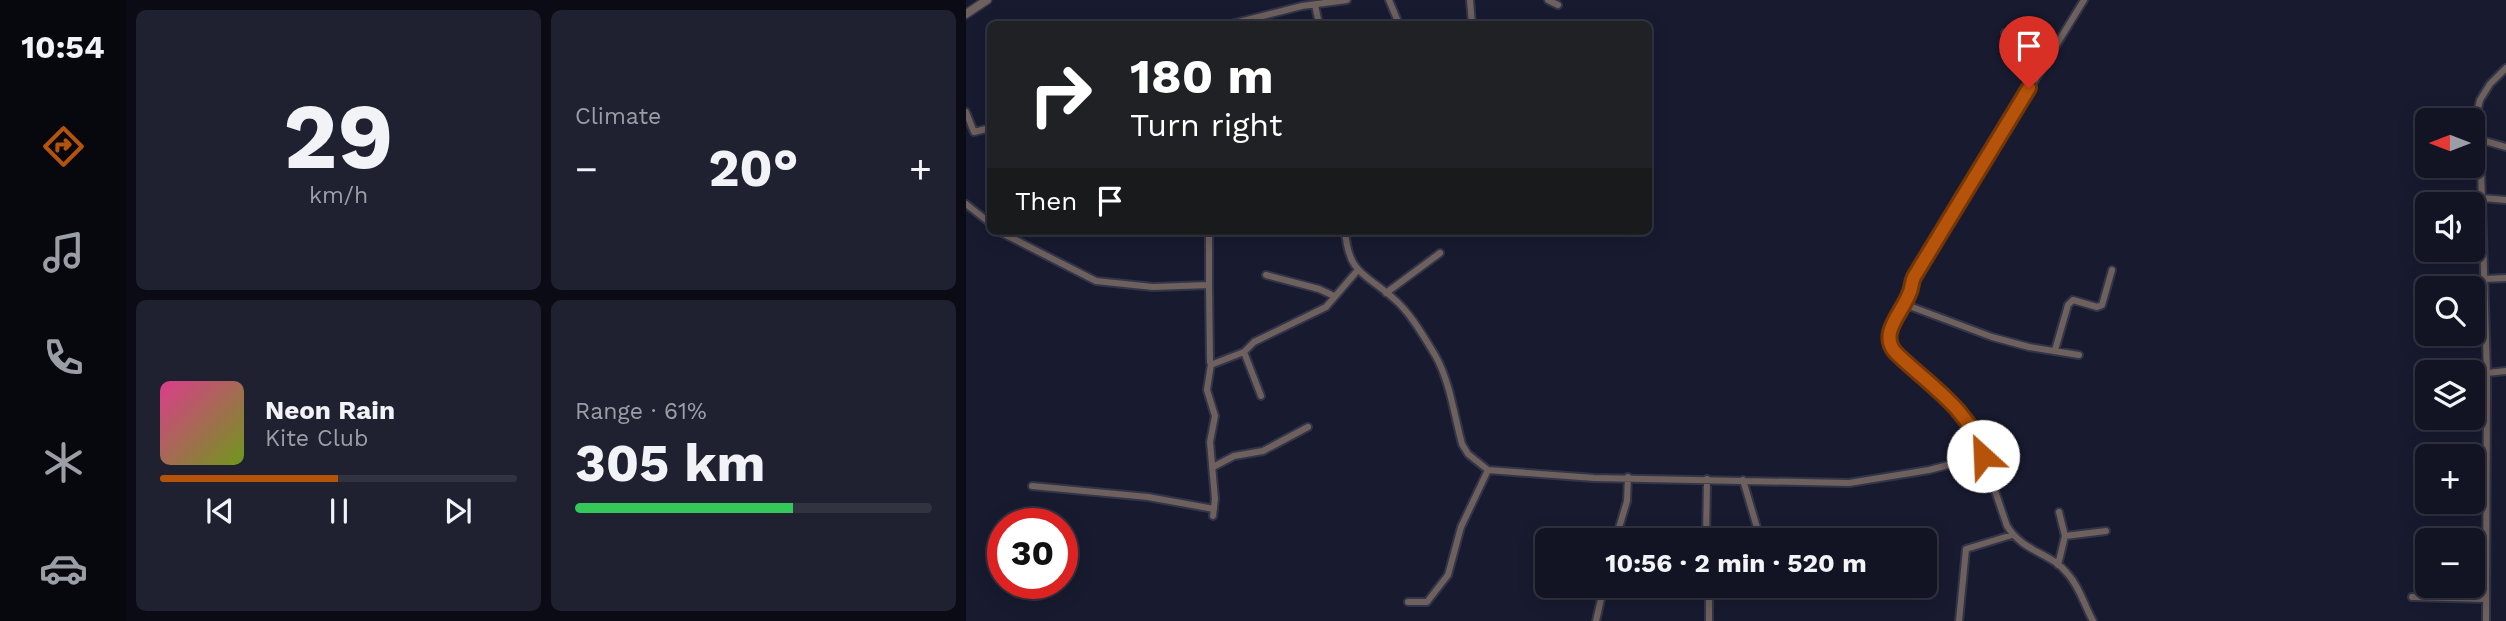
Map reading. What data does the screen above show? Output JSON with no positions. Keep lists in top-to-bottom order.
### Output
{
  "north": "left",
  "page": {
    "tabs": "10:54",
    "tile": [
      ["29", "km/h"],
      "Climate",
      ["Range · 61%", "305 km"]
    ],
    "turn": ["180 m", "Turn right"],
    "map_buttons": ["+", "−"],
    "heat": ["−", "20°", "+"],
    "then": "Then",
    "song": ["Neon Rain", "Kite Club"],
    "limit": "30",
    "trip": "10:56 · 2 min · 520 m"
  }
}
